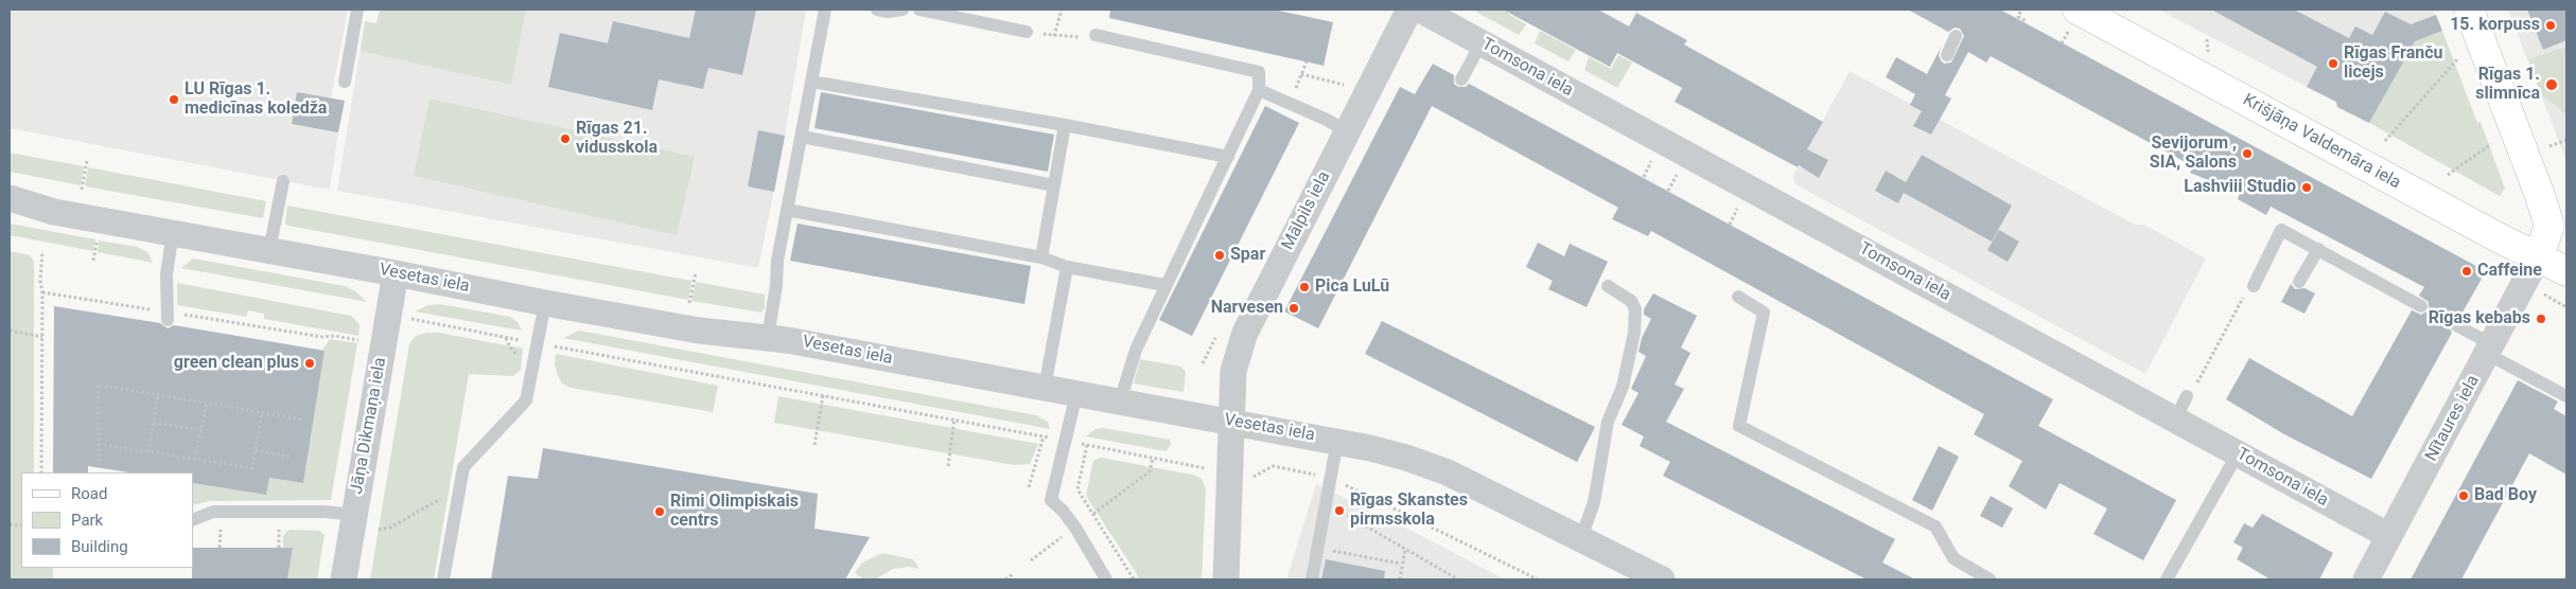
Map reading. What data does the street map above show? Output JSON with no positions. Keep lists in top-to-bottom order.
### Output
{
  "streets": {
    "main road": ["Krišjāņa Valdemāra iela"],
    "street": [
      "Tomsona iela",
      "Mālpils iela",
      "Vesetas iela",
      "Nītaures iela",
      "Jāņa Dikmaņa iela"
    ]
  },
  "crossings": [
    ["Tomsona iela", "Nītaures iela"],
    ["Krišjāņa Valdemāra iela", "Nītaures iela"],
    ["Mālpils iela", "Vesetas iela"],
    ["Vesetas iela", "Jāņa Dikmaņa iela"]
  ],
  "places": [
    "15. korpuss",
    "Rīgas Franču licejs",
    "Rīgas 1. slimnīca",
    "LU Rīgas 1. medicīnas koledža",
    "Rīgas 21. vidusskola",
    "Sevijorum , SIA, Salons",
    "Lashviii Studio",
    "Spar",
    "Caffeine",
    "Pica LuLū",
    "Narvesen",
    "Rīgas kebabs",
    "green clean plus",
    "Bad Boy",
    "Rīgas Skanstes pirmsskola",
    "Rimi Olimpiskais centrs"
  ],
  "legend": ["Road", "Park", "Building"]
}
